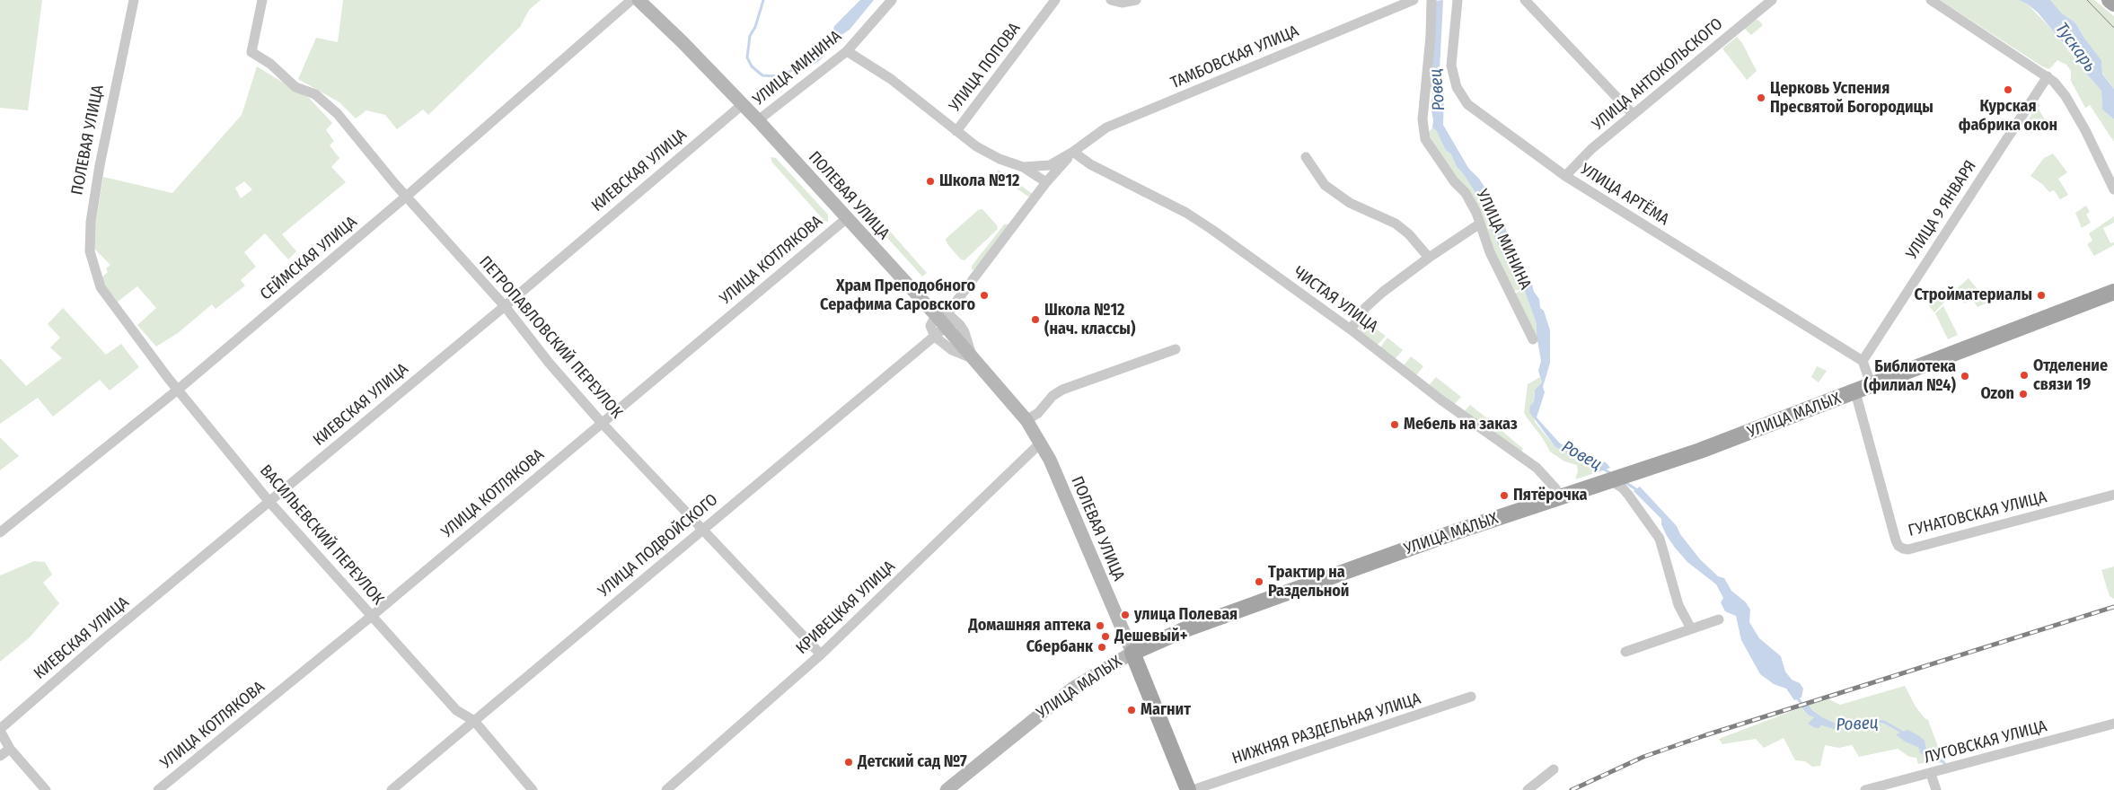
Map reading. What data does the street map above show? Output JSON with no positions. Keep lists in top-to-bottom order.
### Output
{
  "streets": {
    "main road": ["УЛИЦА МАЛЫХ"],
    "street": [
      "ТАМБОВСКАЯ УЛИЦА",
      "УЛИЦА ПОПОВА",
      "УЛИЦА МИНИНА",
      "УЛИЦА АНТОКОЛЬСКОГО",
      "ПОЛЕВАЯ УЛИЦА",
      "КИЕВСКАЯ УЛИЦА",
      "УЛИЦА АРТЁМА",
      "УЛИЦА 9 ЯНВАРЯ",
      "СЕЙМСКАЯ УЛИЦА",
      "УЛИЦА КОТЛЯКОВА",
      "ЧИСТАЯ УЛИЦА",
      "ПЕТРОПАВЛОВСКИЙ ПЕРЕУЛОК",
      "ГУНАТОВСКАЯ УЛИЦА",
      "ВАСИЛЬЕВСКИЙ ПЕРЕУЛОК",
      "УЛИЦА ПОДВОЙСКОГО",
      "КРИВЕЦКАЯ УЛИЦА",
      "НИЖНЯЯ РАЗДЕЛЬНАЯ УЛИЦА",
      "ЛУГОВСКАЯ УЛИЦА"
    ]
  },
  "crossings": [
    ["ТАМБОВСКАЯ УЛИЦА", "УЛИЦА ПОПОВА"],
    ["ТАМБОВСКАЯ УЛИЦА", "УЛИЦА МИНИНА"],
    ["ТАМБОВСКАЯ УЛИЦА", "ПОЛЕВАЯ УЛИЦА"],
    ["ТАМБОВСКАЯ УЛИЦА", "ЧИСТАЯ УЛИЦА"],
    ["ТАМБОВСКАЯ УЛИЦА", "УЛИЦА ПОДВОЙСКОГО"],
    ["УЛИЦА МИНИНА", "ПОЛЕВАЯ УЛИЦА"],
    ["УЛИЦА АНТОКОЛЬСКОГО", "УЛИЦА АРТЁМА"],
    ["ПОЛЕВАЯ УЛИЦА", "КИЕВСКАЯ УЛИЦА"],
    ["ПОЛЕВАЯ УЛИЦА", "УЛИЦА КОТЛЯКОВА"],
    ["ПОЛЕВАЯ УЛИЦА", "УЛИЦА МАЛЫХ"],
    ["ПОЛЕВАЯ УЛИЦА", "ВАСИЛЬЕВСКИЙ ПЕРЕУЛОК"],
    ["ПОЛЕВАЯ УЛИЦА", "УЛИЦА ПОДВОЙСКОГО"],
    ["ПОЛЕВАЯ УЛИЦА", "КРИВЕЦКАЯ УЛИЦА"],
    ["КИЕВСКАЯ УЛИЦА", "ПЕТРОПАВЛОВСКИЙ ПЕРЕУЛОК"],
    ["КИЕВСКАЯ УЛИЦА", "ВАСИЛЬЕВСКИЙ ПЕРЕУЛОК"],
    ["УЛИЦА АРТЁМА", "УЛИЦА 9 ЯНВАРЯ"],
    ["СЕЙМСКАЯ УЛИЦА", "ПЕТРОПАВЛОВСКИЙ ПЕРЕУЛОК"],
    ["СЕЙМСКАЯ УЛИЦА", "ВАСИЛЬЕВСКИЙ ПЕРЕУЛОК"],
    ["УЛИЦА КОТЛЯКОВА", "ПЕТРОПАВЛОВСКИЙ ПЕРЕУЛОК"],
    ["УЛИЦА КОТЛЯКОВА", "ВАСИЛЬЕВСКИЙ ПЕРЕУЛОК"],
    ["ЧИСТАЯ УЛИЦА", "УЛИЦА МАЛЫХ"],
    ["ПЕТРОПАВЛОВСКИЙ ПЕРЕУЛОК", "УЛИЦА ПОДВОЙСКОГО"],
    ["ПЕТРОПАВЛОВСКИЙ ПЕРЕУЛОК", "КРИВЕЦКАЯ УЛИЦА"],
    ["УЛИЦА МАЛЫХ", "ГУНАТОВСКАЯ УЛИЦА"],
    ["ВАСИЛЬЕВСКИЙ ПЕРЕУЛОК", "УЛИЦА ПОДВОЙСКОГО"]
  ],
  "water": ["Тускарь", "Ровец"],
  "places": [
    "Курская фабрика окон",
    "Церковь Успения Пресвятой Богородицы",
    "Школа №12",
    "Храм Преподобного Серафима Саровского",
    "Стройматериалы",
    "Школа №12 (нач. классы)",
    "Отделение связи 19",
    "Библиотека (филиал №4)",
    "Ozon",
    "Мебель на заказ",
    "Пятёрочка",
    "Трактир на Раздельной",
    "улица Полевая",
    "Домашняя аптека",
    "Дешевый+",
    "Сбербанк",
    "Магнит",
    "Детский сад №7"
  ]
}
